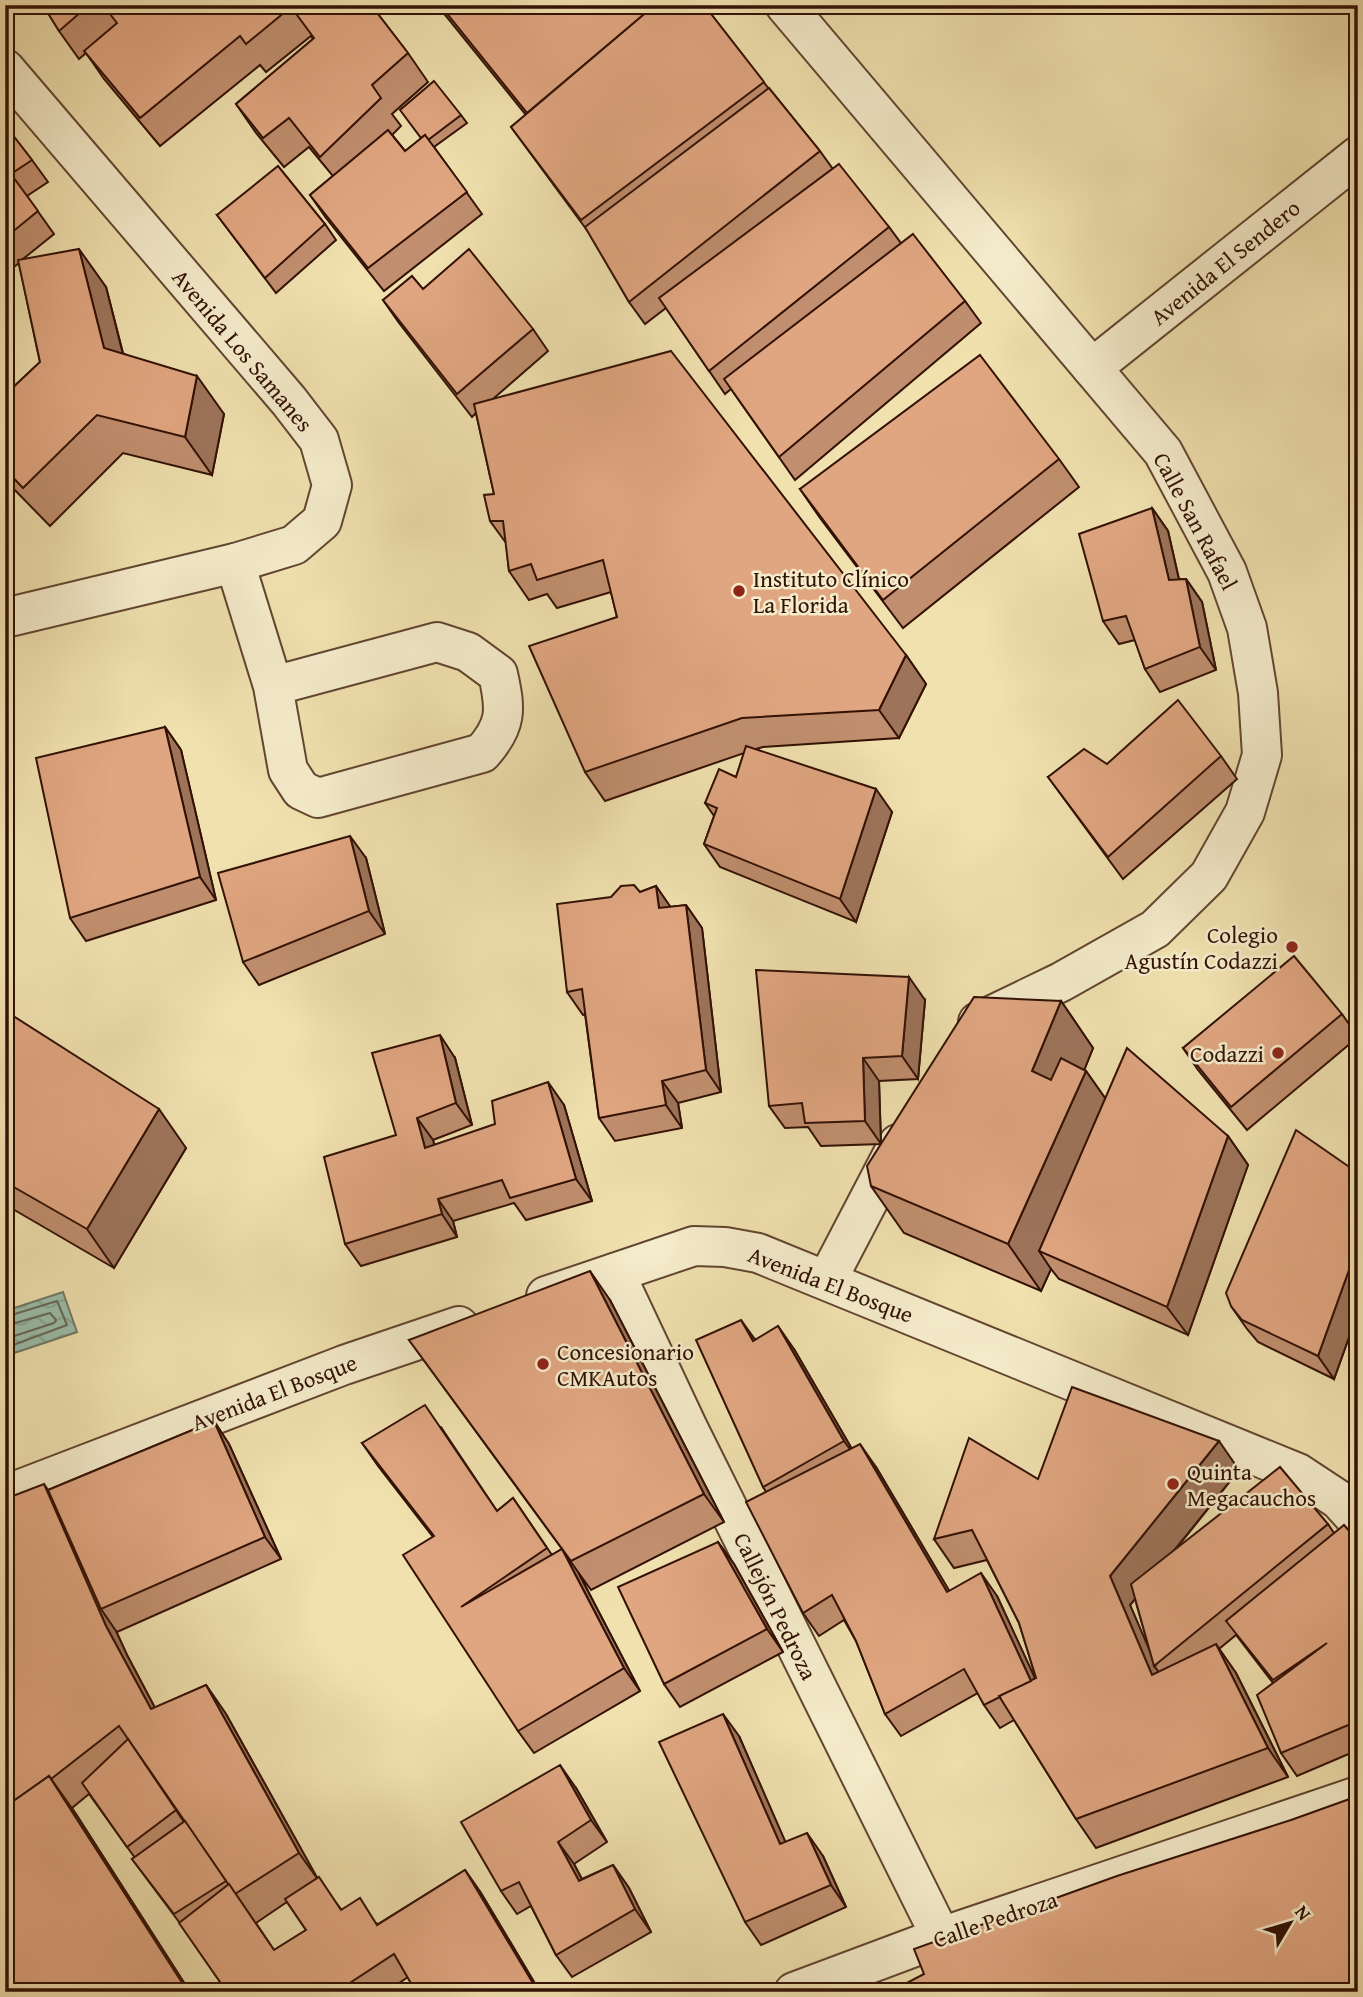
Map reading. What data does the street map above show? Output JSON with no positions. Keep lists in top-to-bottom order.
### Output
{
  "streets": {
    "street": [
      "Avenida El Sendero",
      "Avenida Los Samanes",
      "Calle San Rafael",
      "Avenida El Bosque",
      "Callejón Pedroza",
      "Calle Pedroza"
    ]
  },
  "crossings": [
    ["Avenida El Sendero", "Calle San Rafael"],
    ["Avenida El Bosque", "Callejón Pedroza"],
    ["Callejón Pedroza", "Calle Pedroza"]
  ],
  "places": [
    "Instituto Clínico La Florida",
    "Colegio Agustín Codazzi",
    "Codazzi",
    "Concesionario CMKAutos",
    "Quinta Megacauchos"
  ],
  "north": "top right"
}
